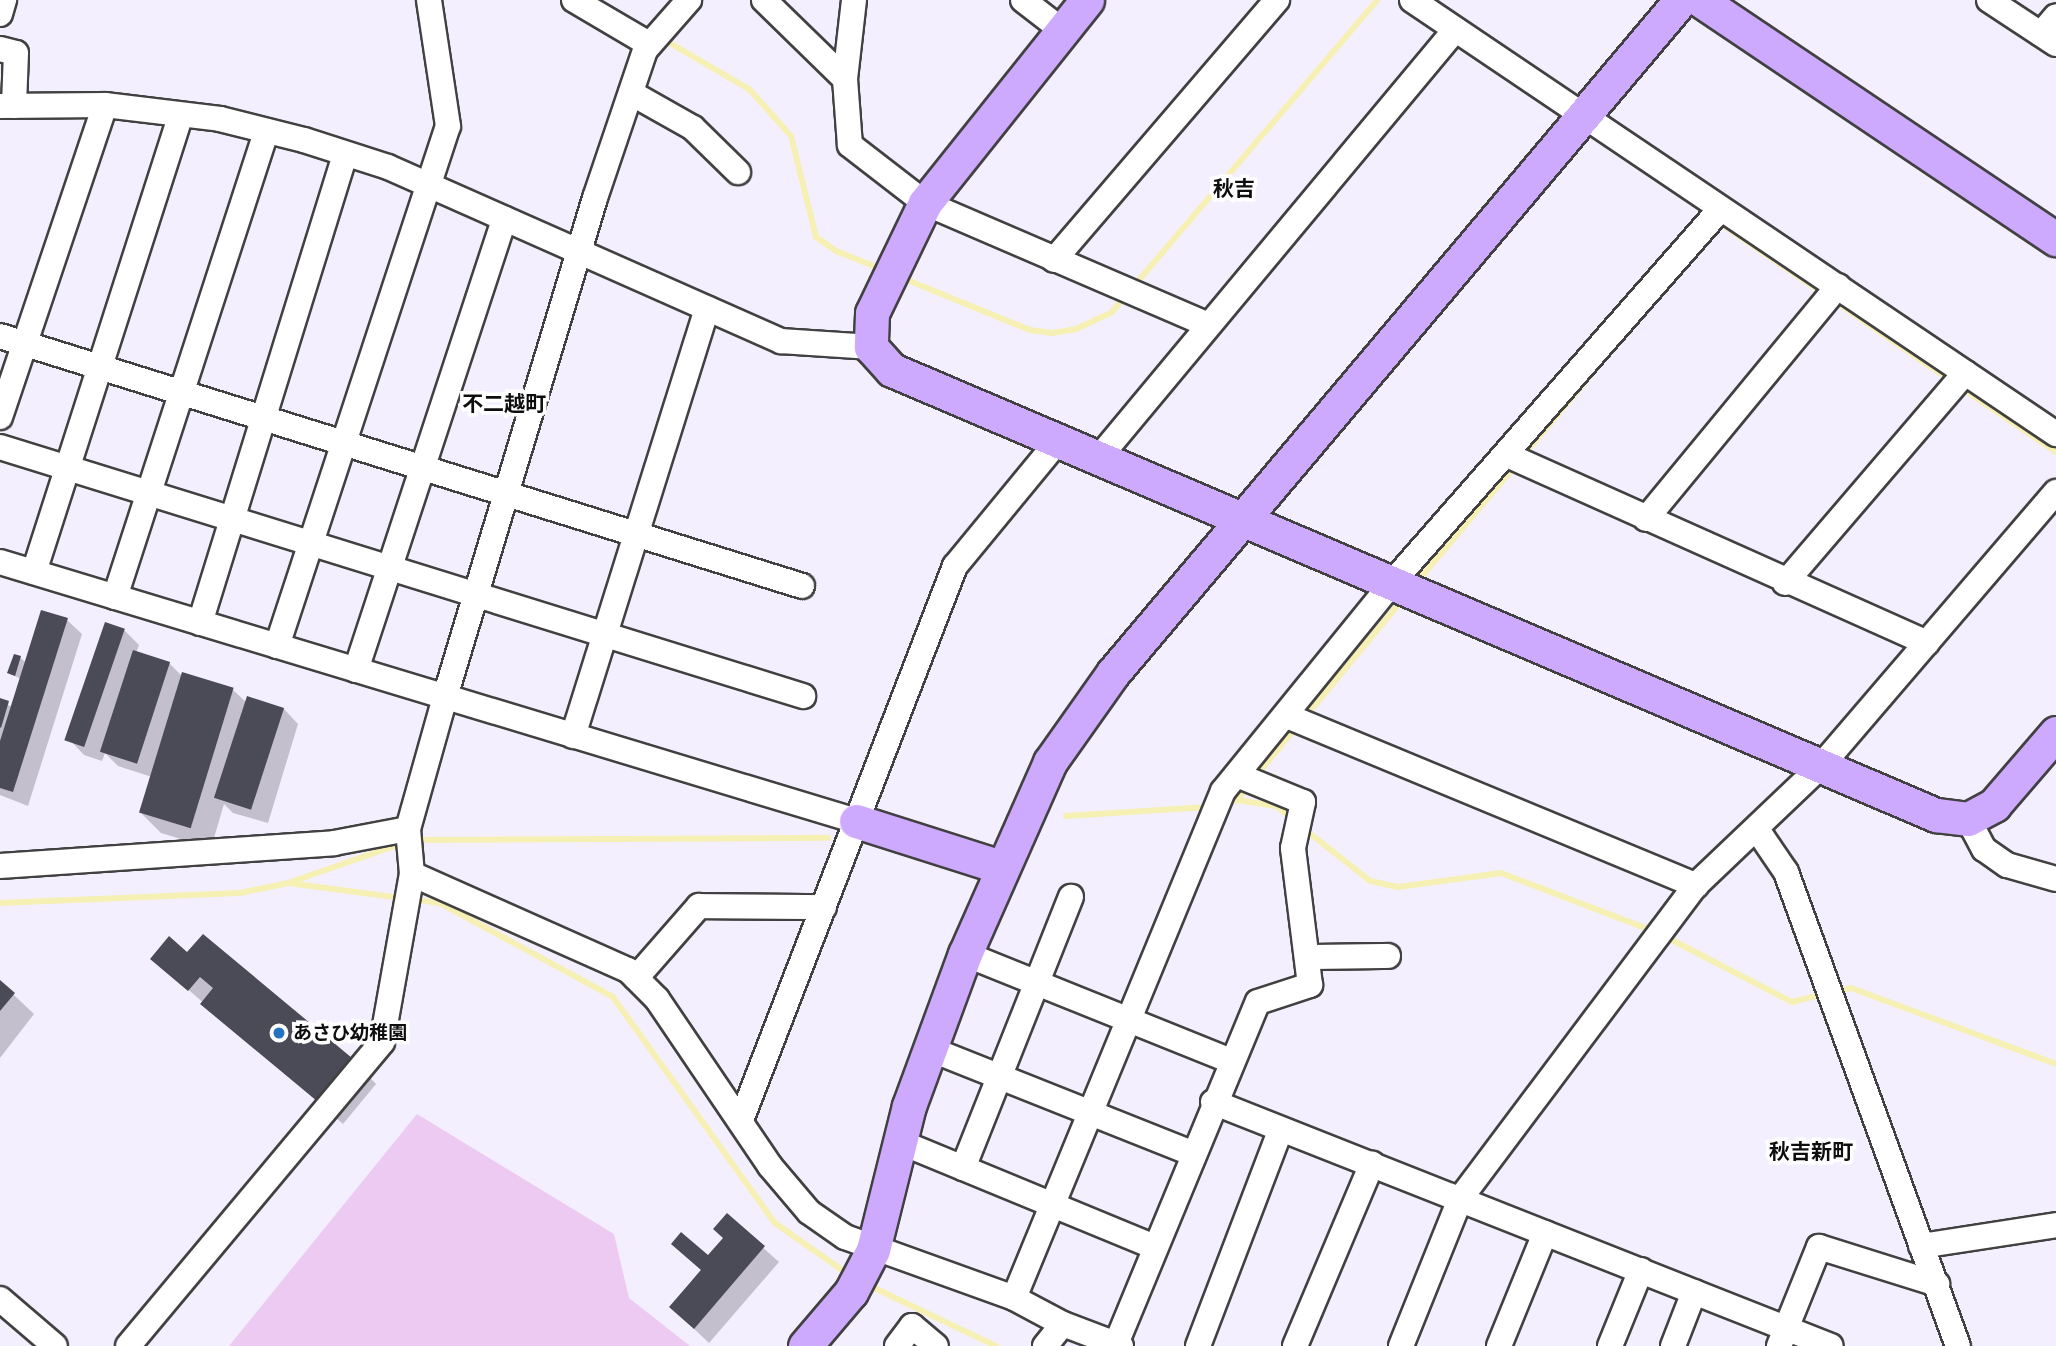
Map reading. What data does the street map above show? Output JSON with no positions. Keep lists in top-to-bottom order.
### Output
{
  "districts": ["秋吉", "不二越町", "秋吉新町"],
  "places": ["あさひ幼稚園"]
}
